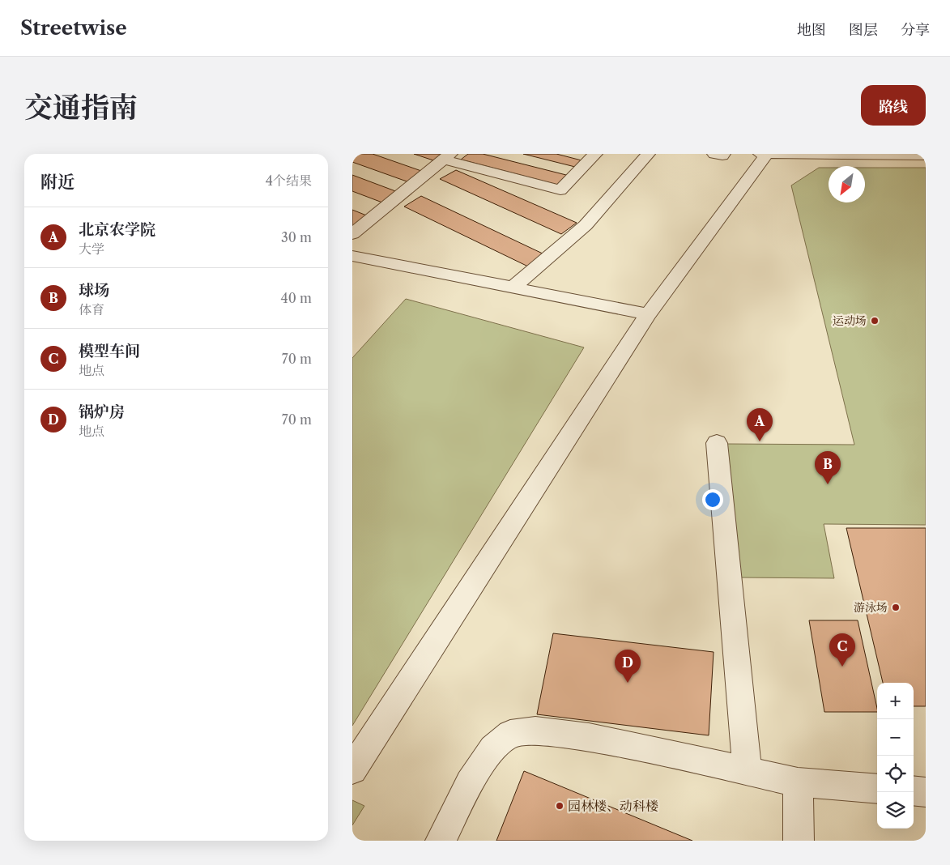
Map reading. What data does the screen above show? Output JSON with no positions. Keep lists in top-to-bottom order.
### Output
{
  "places": ["运动场", "游泳场", "园林楼、动科楼"],
  "north": "bottom left",
  "page": {
    "header": "Streetwise",
    "nav": ["地图", "图层", "分享"],
    "title": "交通指南",
    "buttons": "路线",
    "heading": ["附近", "4个结果"],
    "list": [
      {
        "mark": "A",
        "name": "北京农学院",
        "note": "大学",
        "value": "30 m"
      },
      {
        "mark": "B",
        "name": "球场",
        "note": "体育",
        "value": "40 m"
      },
      {
        "mark": "C",
        "name": "模型车间",
        "note": "地点",
        "value": "70 m"
      },
      {
        "mark": "D",
        "name": "锅炉房",
        "note": "地点",
        "value": "70 m"
      }
    ],
    "pins": [
      "A",
      "B",
      "C",
      "D"
    ],
    "map_buttons": ["+", "−"]
  }
}
